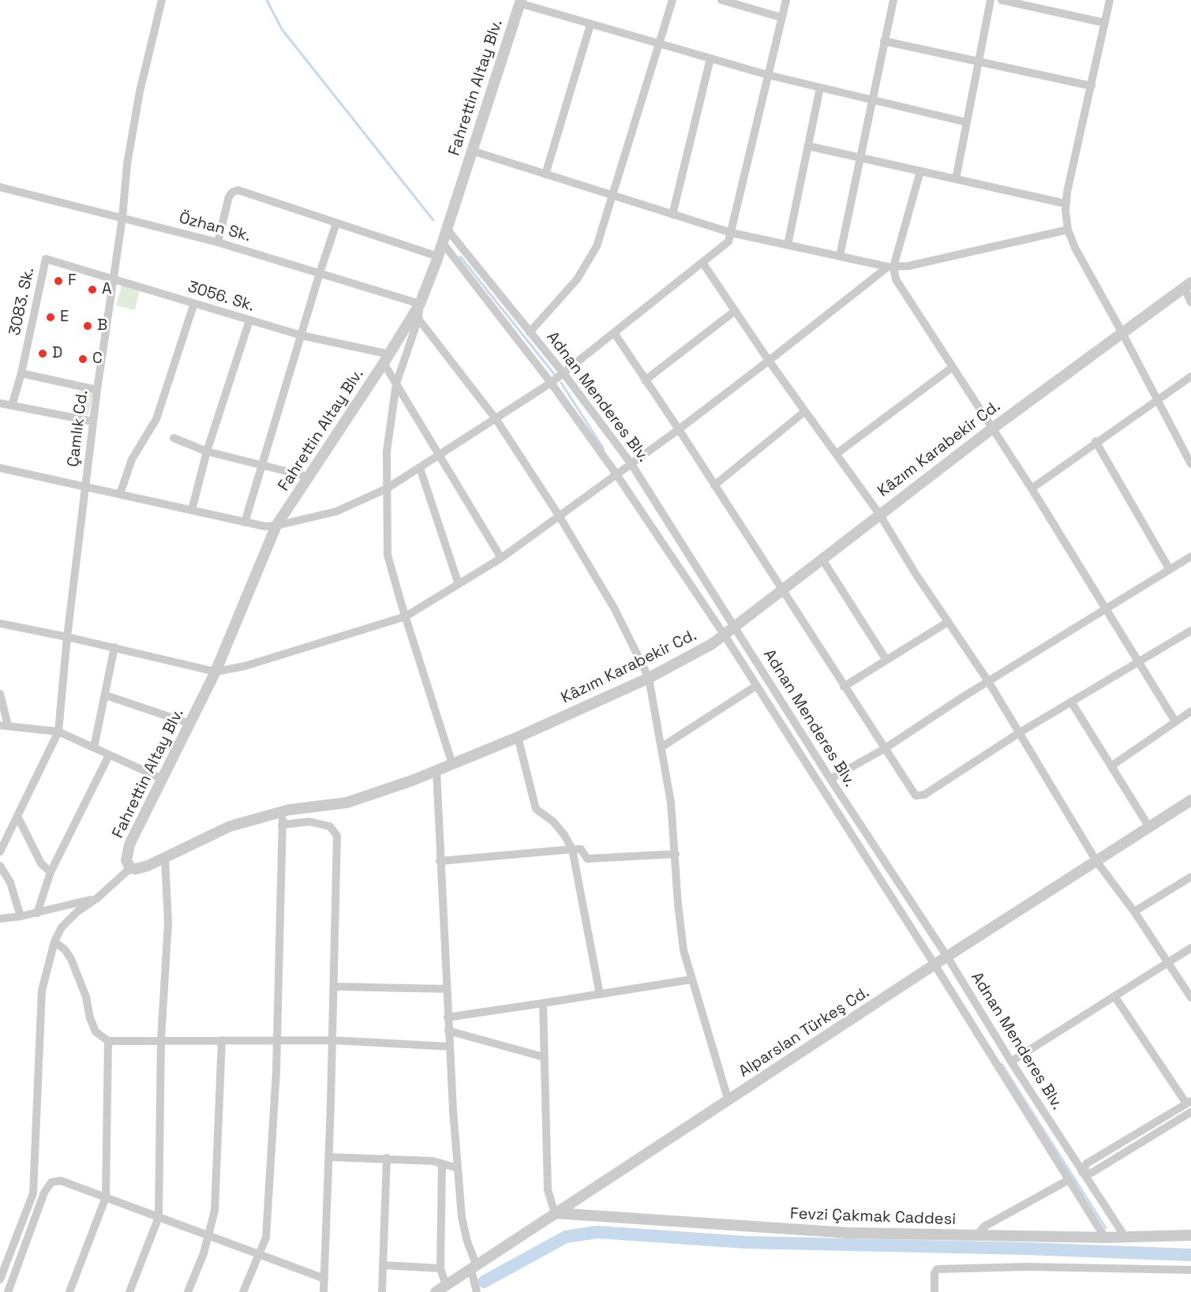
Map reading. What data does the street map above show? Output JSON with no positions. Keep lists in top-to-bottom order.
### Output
{
  "streets": {
    "street": [
      "Fahrettin Altay Blv.",
      "Özhan Sk.",
      "3056. Sk.",
      "3083. Sk.",
      "Adnan Menderes Blv.",
      "Çamlık Cd.",
      "Kâzım Karabekir Cd.",
      "Alparslan Türkeş Cd.",
      "Fevzi Çakmak Caddesi"
    ]
  },
  "crossings": [
    ["Fahrettin Altay Blv.", "Özhan Sk."],
    ["Fahrettin Altay Blv.", "3056. Sk."],
    ["Fahrettin Altay Blv.", "Adnan Menderes Blv."],
    ["Fahrettin Altay Blv.", "Kâzım Karabekir Cd."],
    ["Özhan Sk.", "Çamlık Cd."],
    ["3056. Sk.", "3083. Sk."],
    ["3056. Sk.", "Çamlık Cd."],
    ["Adnan Menderes Blv.", "Kâzım Karabekir Cd."],
    ["Adnan Menderes Blv.", "Alparslan Türkeş Cd."],
    ["Adnan Menderes Blv.", "Fevzi Çakmak Caddesi"],
    ["Alparslan Türkeş Cd.", "Fevzi Çakmak Caddesi"]
  ],
  "places": [
    "F",
    "A",
    "E",
    "B",
    "D",
    "C"
  ]
}
